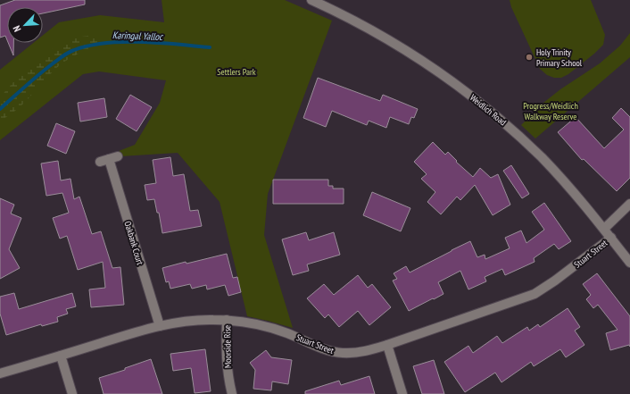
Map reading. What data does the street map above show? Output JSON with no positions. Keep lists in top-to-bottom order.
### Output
{
  "streets": {
    "street": [
      "Weidlich Road",
      "Oakbank Court",
      "Stuart Street",
      "Moorside Rise"
    ]
  },
  "crossings": [
    ["Weidlich Road", "Stuart Street"],
    ["Oakbank Court", "Stuart Street"],
    ["Stuart Street", "Moorside Rise"]
  ],
  "water": ["Karingal Yalloc"],
  "parks": ["Settlers Park", "Progress/Weidlich Walkway Reserve"],
  "places": ["Holy Trinity Primary School"],
  "north": "bottom left"
}
